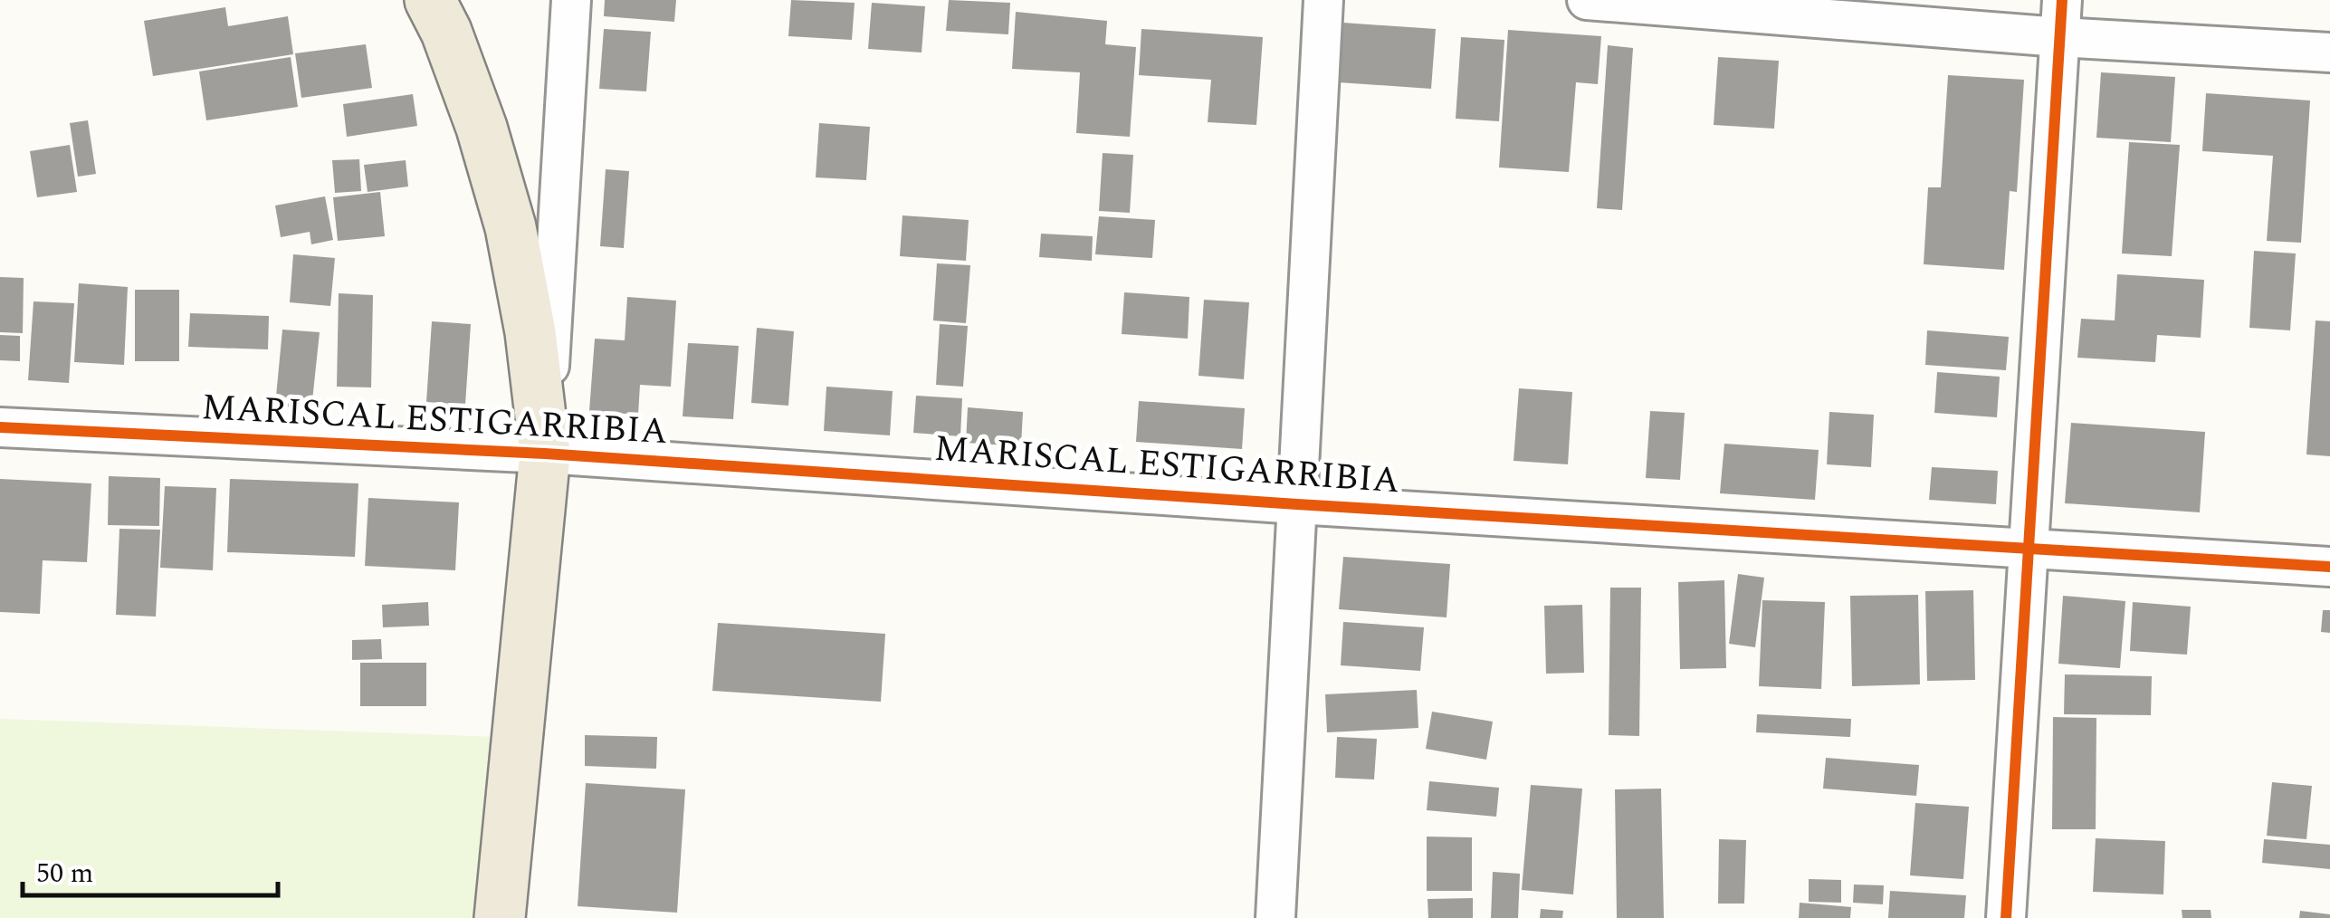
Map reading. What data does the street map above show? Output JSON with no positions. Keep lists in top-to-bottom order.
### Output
{
  "streets": {
    "street": ["MARISCAL ESTIGARRIBIA"]
  },
  "scale_bar": "50 m"
}
